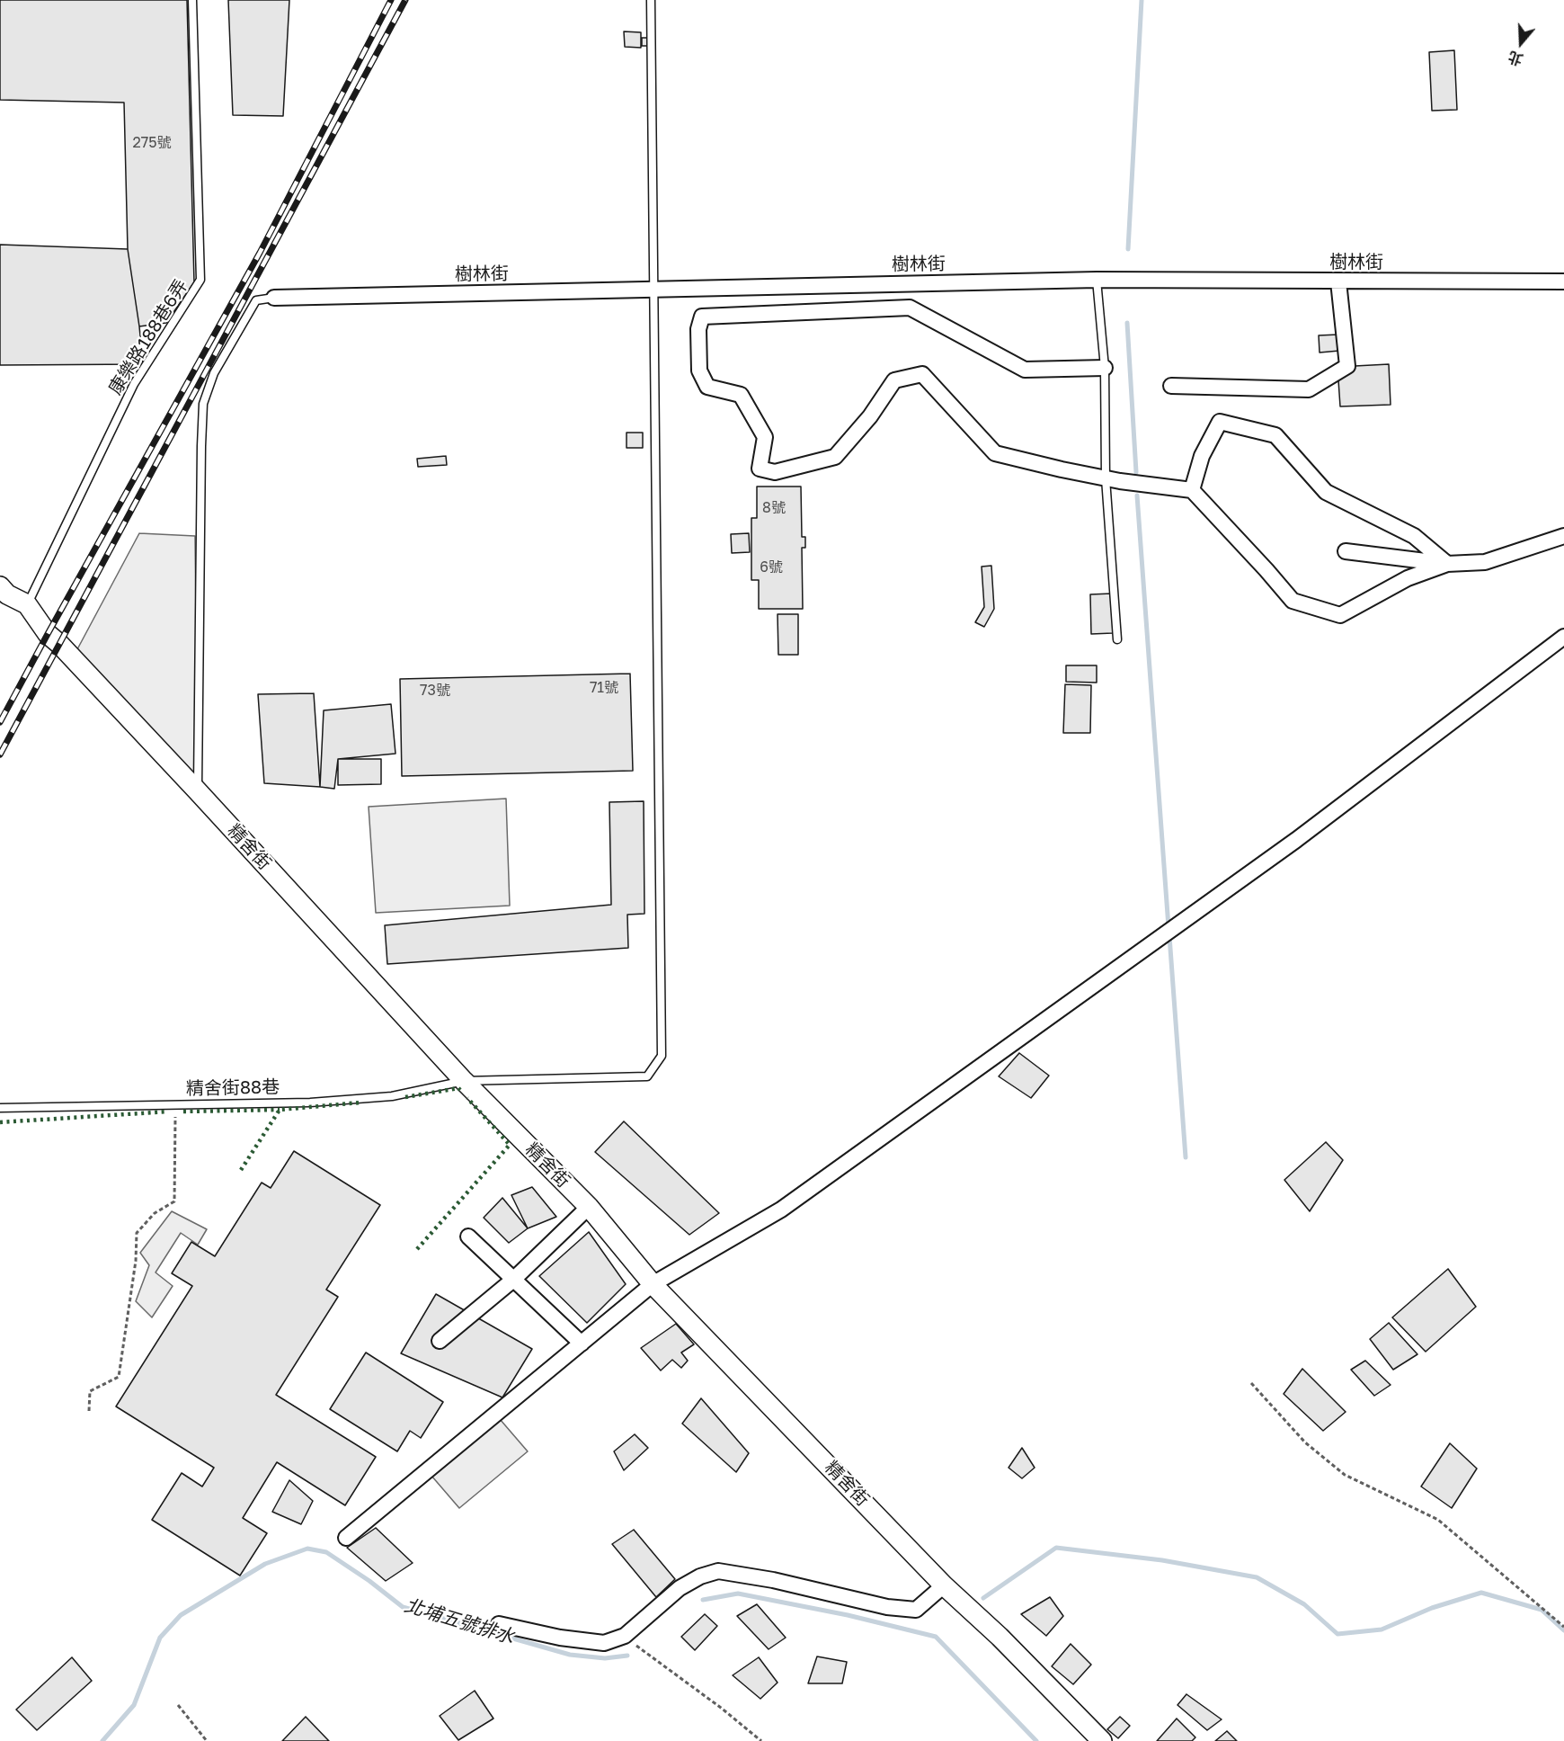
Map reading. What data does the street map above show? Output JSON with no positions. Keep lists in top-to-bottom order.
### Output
{
  "streets": {
    "street": ["樹林街", "精舍街"],
    "lane": ["康樂路188巷6弄", "精舍街88巷"]
  },
  "crossings": [
    ["樹林街", "精舍街88巷"],
    ["康樂路188巷6弄", "精舍街"],
    ["精舍街", "精舍街88巷"]
  ],
  "water": ["北埔五號排水"],
  "house_numbers": [
    "275號",
    "8號",
    "6號",
    "71號",
    "73號"
  ],
  "north": "bottom"
}
